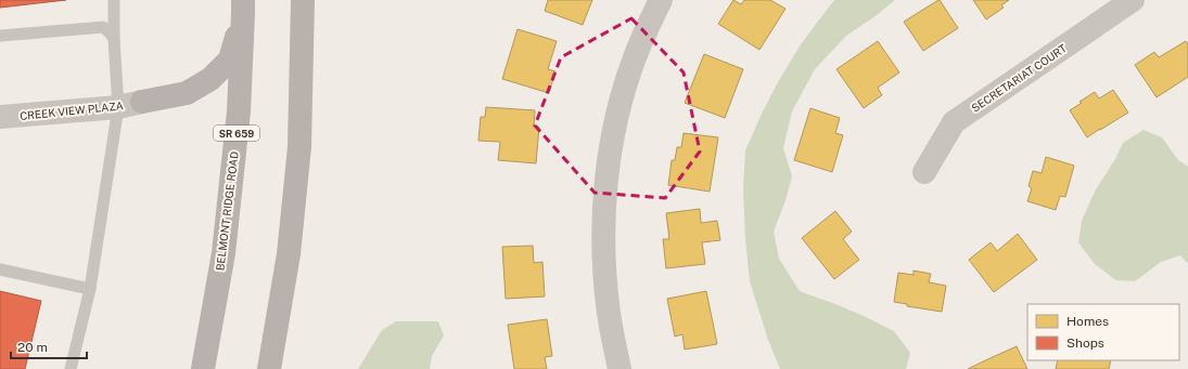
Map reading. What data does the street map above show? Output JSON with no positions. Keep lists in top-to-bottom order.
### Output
{
  "streets": {
    "main road": ["SR 659", "BELMONT RIDGE ROAD"],
    "street": ["SECRETARIAT COURT", "CREEK VIEW PLAZA"]
  },
  "legend": ["Homes", "Shops"],
  "scale_bar": "20 m"
}
